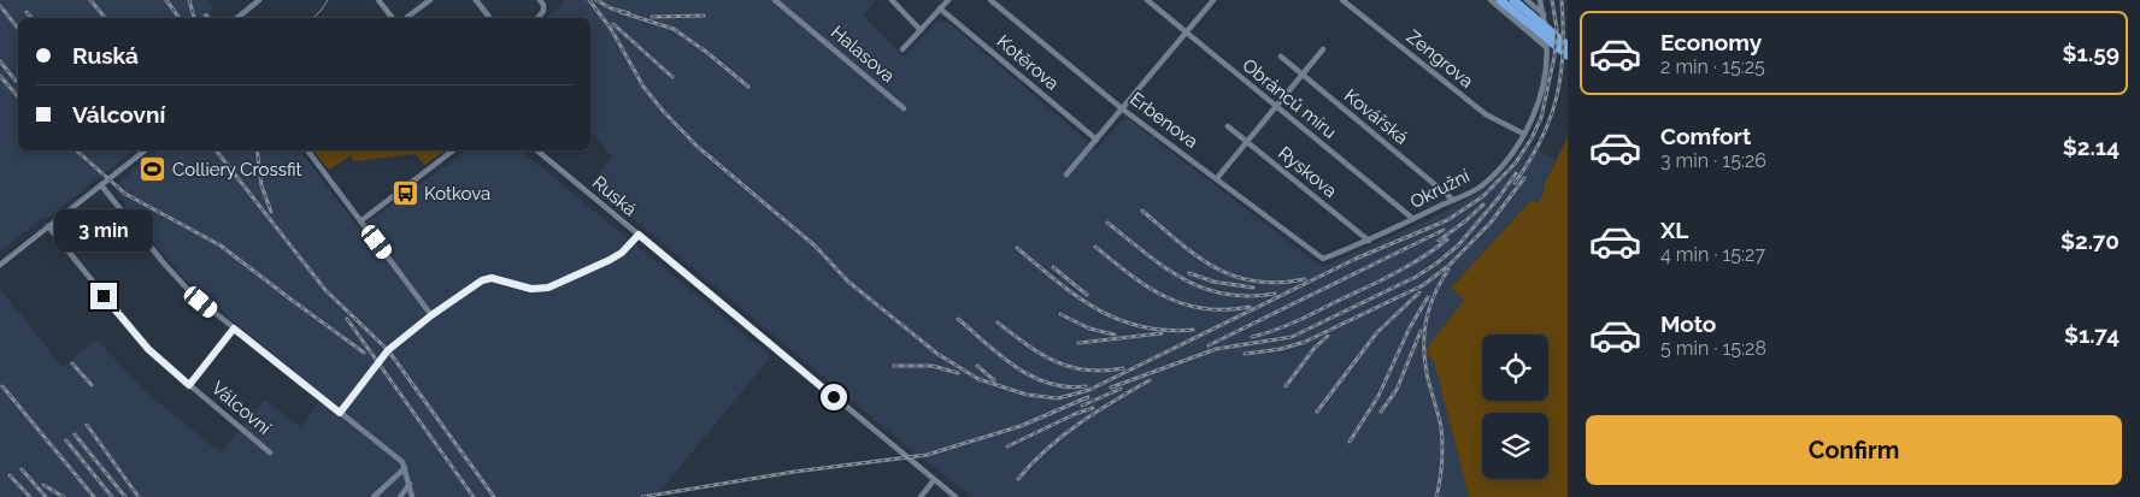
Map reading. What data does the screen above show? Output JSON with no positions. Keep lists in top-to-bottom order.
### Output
{
  "streets": {
    "street": [
      "Halasova",
      "Zengrova",
      "Kotěrova",
      "Obránců míru",
      "Kovářská",
      "Erbenova",
      "Ryskova",
      "Okružní",
      "Ruská",
      "Válcovní"
    ]
  },
  "crossings": [
    ["Zengrova", "Okružní"],
    ["Obránců míru", "Okružní"],
    ["Kovářská", "Okružní"],
    ["Erbenova", "Okružní"],
    ["Ryskova", "Okružní"]
  ],
  "places": {
    "sports": ["Colliery Crossfit"],
    "bus stop": ["Kotkova"]
  },
  "page": {
    "list": [
      {
        "name": "Economy",
        "note": "2 min · 15:25",
        "value": "$1.59"
      },
      {
        "name": "Comfort",
        "note": "3 min · 15:26",
        "value": "$2.14"
      },
      {
        "name": "XL",
        "note": "4 min · 15:27",
        "value": "$2.70"
      },
      {
        "name": "Moto",
        "note": "5 min · 15:28",
        "value": "$1.74"
      }
    ],
    "banner": ["Ruská", "Válcovní"],
    "bubble": "3 min",
    "buttons": "Confirm"
  }
}
